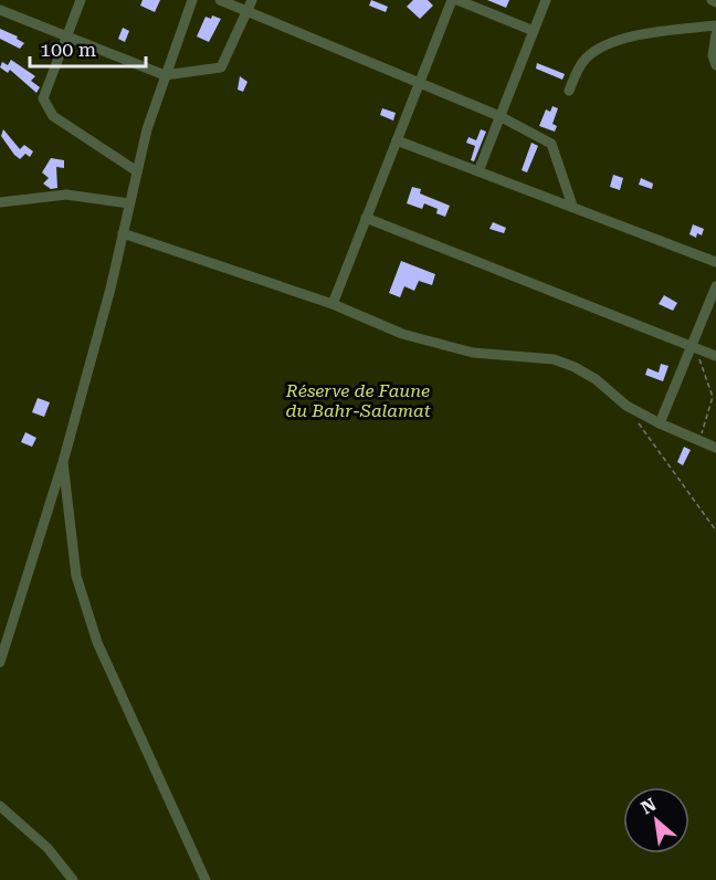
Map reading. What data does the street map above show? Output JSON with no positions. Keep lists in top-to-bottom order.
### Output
{
  "parks": ["Réserve de Faune du Bahr-Salamat"],
  "scale_bar": "100 m",
  "north": "top left"
}
